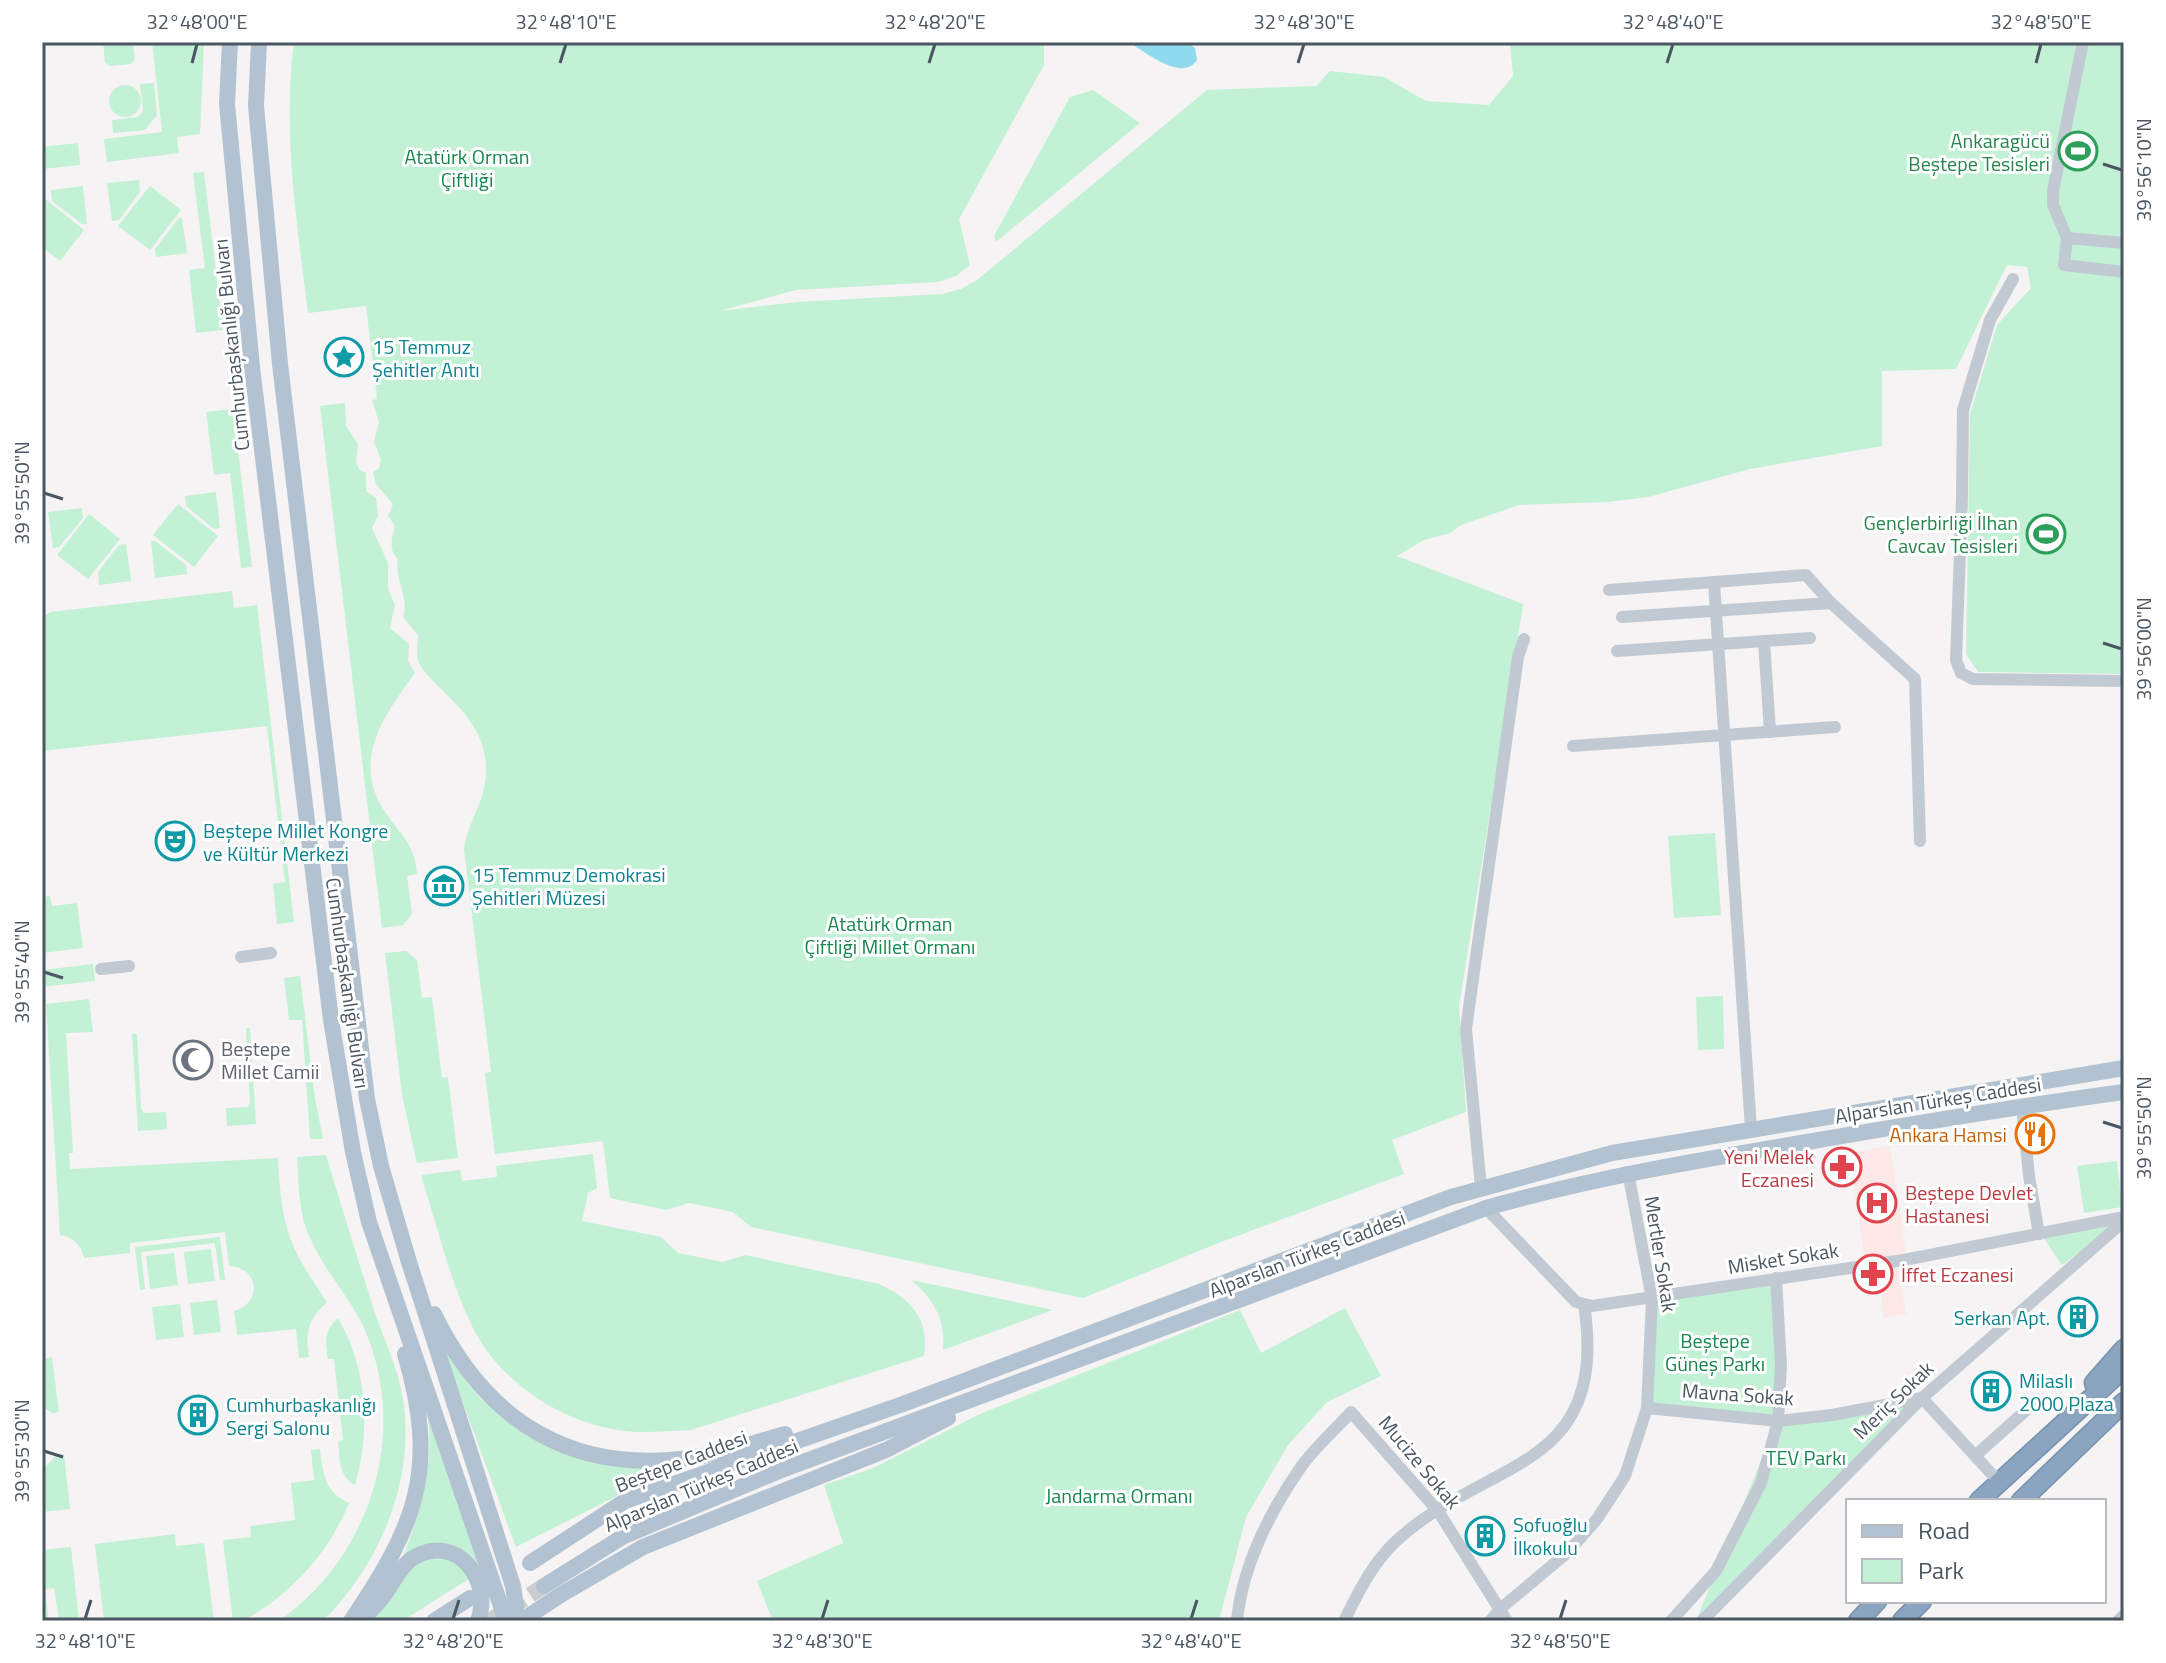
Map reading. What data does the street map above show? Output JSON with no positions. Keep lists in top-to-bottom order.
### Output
{
  "streets": {
    "main road": ["Cumhurbaşkanlığı Bulvarı", "Alparslan Türkeş Caddesi", "Beştepe Caddesi"],
    "street": [
      "Mertler Sokak",
      "Misket Sokak",
      "Mavna Sokak",
      "Meriç Sokak",
      "Mucize Sokak"
    ]
  },
  "crossings": [
    ["Alparslan Türkeş Caddesi", "Mertler Sokak"],
    ["Alparslan Türkeş Caddesi", "Beştepe Caddesi"],
    ["Mertler Sokak", "Misket Sokak"],
    ["Mertler Sokak", "Mavna Sokak"],
    ["Mertler Sokak", "Mucize Sokak"],
    ["Misket Sokak", "Meriç Sokak"],
    ["Mavna Sokak", "Meriç Sokak"]
  ],
  "parks": [
    "Atatürk Orman Çiftliği",
    "Atatürk Orman Çiftliği Millet Ormanı",
    "Beştepe Güneş Parkı",
    "TEV Parkı",
    "Jandarma Ormanı"
  ],
  "places": {
    "sports": ["Ankaragücü Beştepe Tesisleri", "Gençlerbirliği İlhan Cavcav Tesisleri"],
    "place": ["15 Temmuz Şehitler Anıtı"],
    "theatre": ["Beştepe Millet Kongre ve Kültür Merkezi"],
    "museum": ["15 Temmuz Demokrasi Şehitleri Müzesi"],
    "mosque": ["Beştepe Millet Camii"],
    "restaurant": ["Ankara Hamsi"],
    "pharmacy": ["Yeni Melek Eczanesi", "İffet Eczanesi"],
    "hospital": ["Beştepe Devlet Hastanesi"],
    "building": [
      "Serkan Apt.",
      "Milaslı 2000 Plaza",
      "Cumhurbaşkanlığı Sergi Salonu",
      "Sofuoğlu İlkokulu"
    ]
  },
  "legend": ["Road", "Park"],
  "coordinates": [
    "32°48'00\"E",
    "32°48'10\"E",
    "32°48'20\"E",
    "32°48'30\"E",
    "32°48'40\"E",
    "32°48'50\"E",
    "39°56'10\"N",
    "39°55'50\"N",
    "39°56'00\"N",
    "39°55'40\"N",
    "39°55'30\"N"
  ]
}
